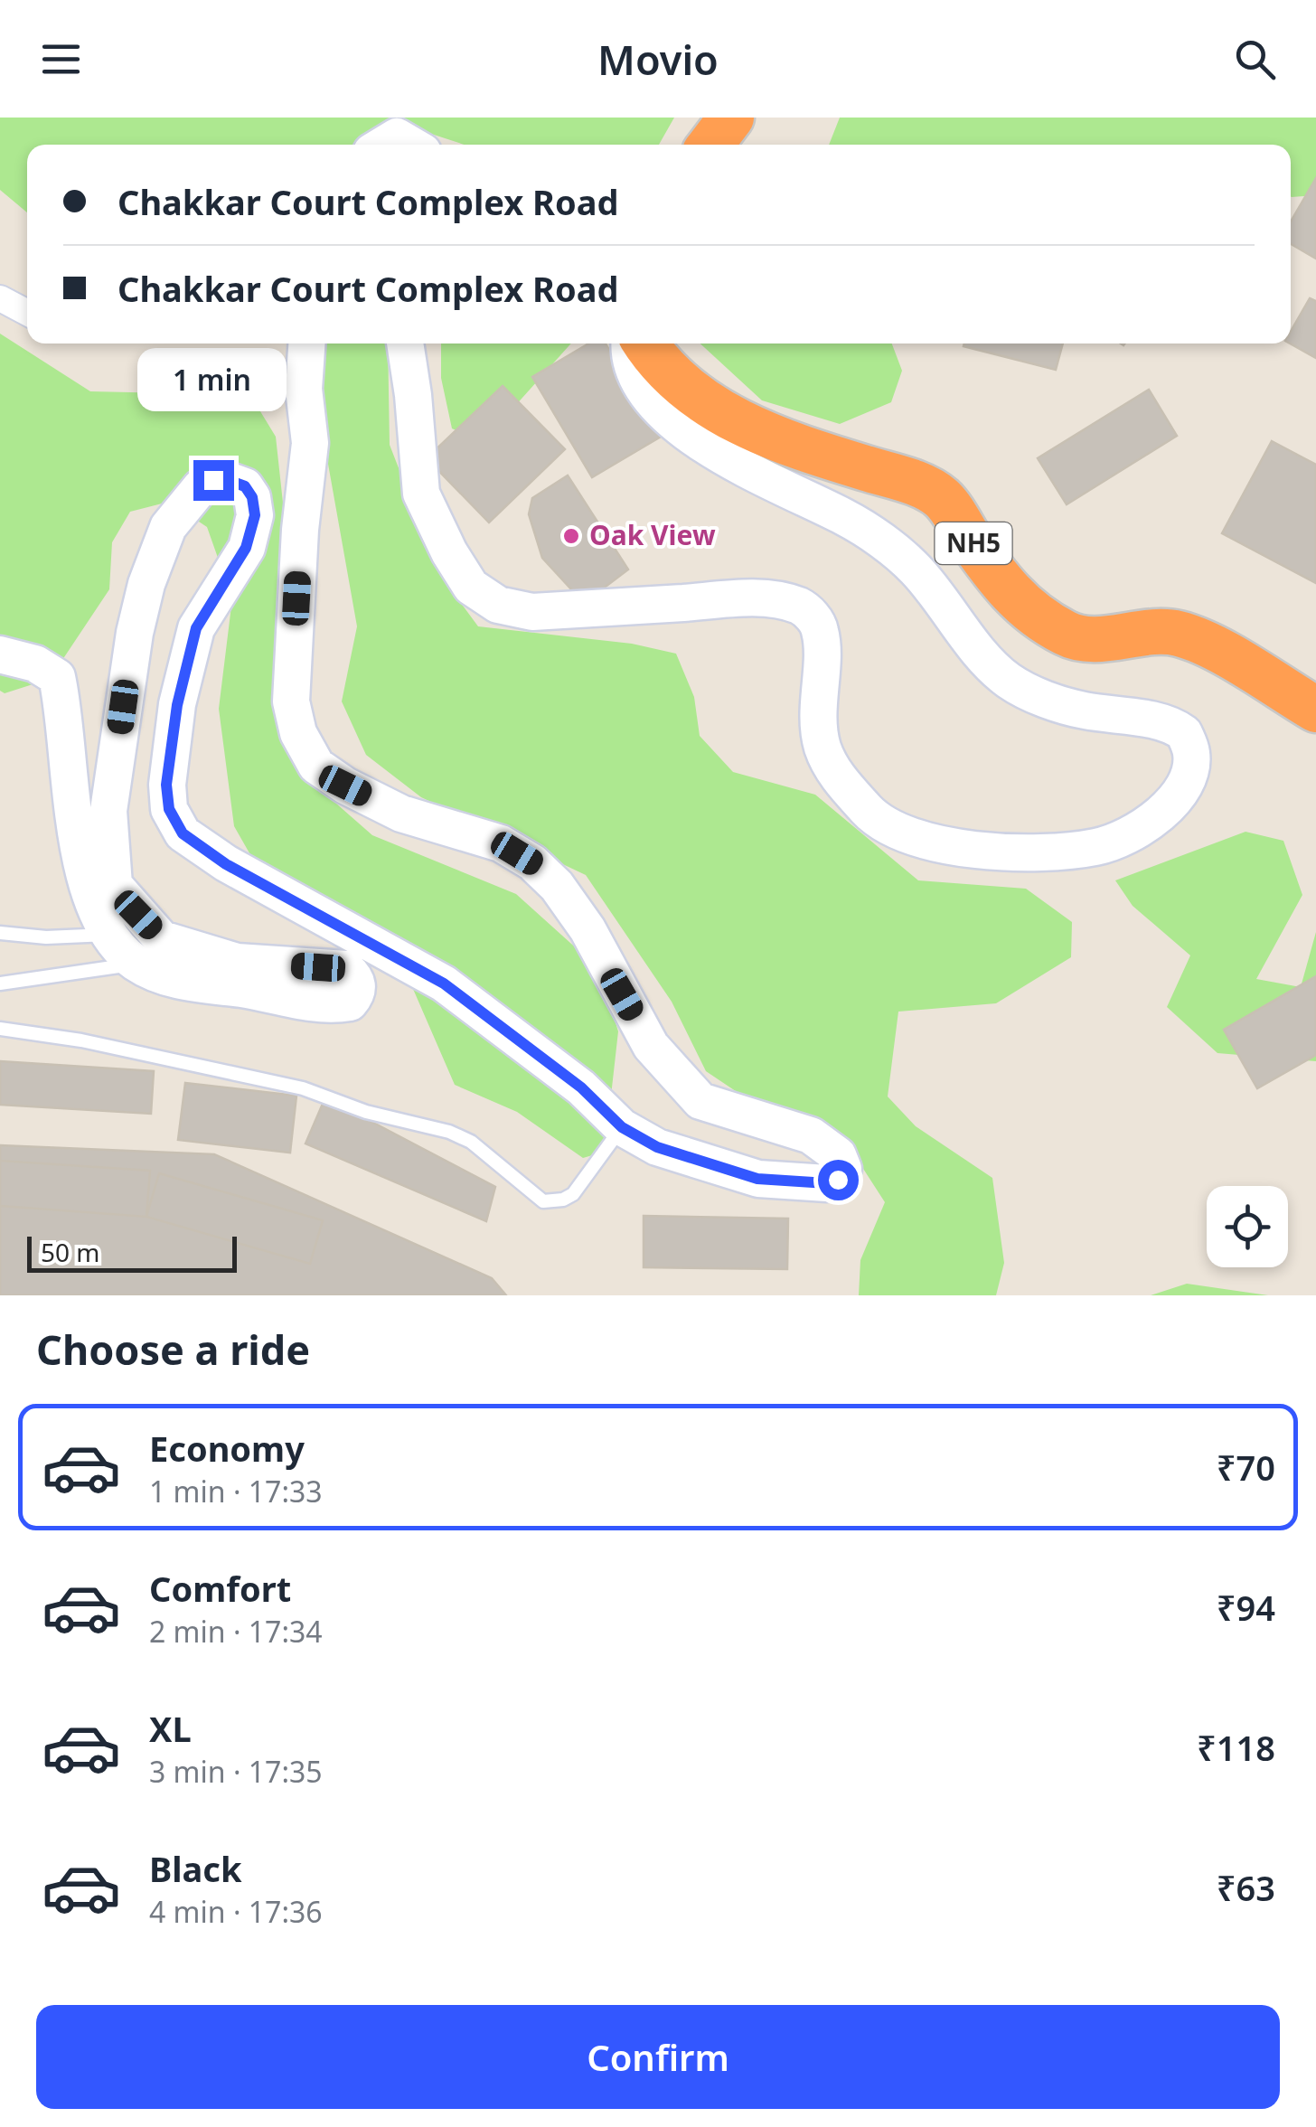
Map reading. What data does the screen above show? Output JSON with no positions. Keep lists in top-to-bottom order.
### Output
{
  "streets": {
    "highway": ["NH5"]
  },
  "places": ["Oak View"],
  "scale_bar": "50 m",
  "page": {
    "header": "Movio",
    "banner": ["Chakkar Court Complex Road", "Chakkar Court Complex Road"],
    "bubble": "1 min",
    "scale": "50 m",
    "heading": "Choose a ride",
    "list": [
      {
        "name": "Economy",
        "note": "1 min · 17:33",
        "value": "₹70"
      },
      {
        "name": "Comfort",
        "note": "2 min · 17:34",
        "value": "₹94"
      },
      {
        "name": "XL",
        "note": "3 min · 17:35",
        "value": "₹118"
      },
      {
        "name": "Black",
        "note": "4 min · 17:36",
        "value": "₹63"
      }
    ],
    "buttons": "Confirm"
  }
}
